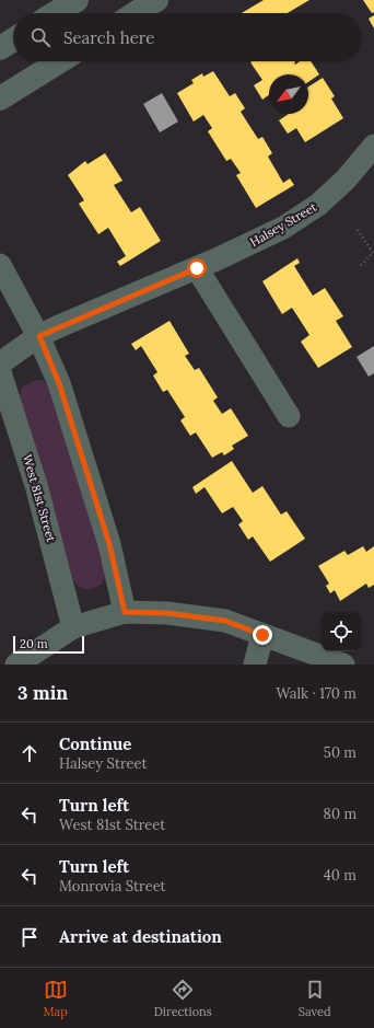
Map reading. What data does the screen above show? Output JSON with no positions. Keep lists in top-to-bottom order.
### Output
{
  "streets": {
    "street": ["Halsey Street", "West 81st Street"]
  },
  "scale_bar": "20 m",
  "north": "bottom left",
  "page": {
    "search": "Search here",
    "scale": "20 m",
    "heading": ["3 min", "Walk · 170 m"],
    "list": [
      ["Continue", "Halsey Street", "50 m"],
      ["Turn left", "West 81st Street", "80 m"],
      ["Turn left", "Monrovia Street", "40 m"],
      "Arrive at destination"
    ],
    "nav": ["Map", "Directions", "Saved"]
  }
}
